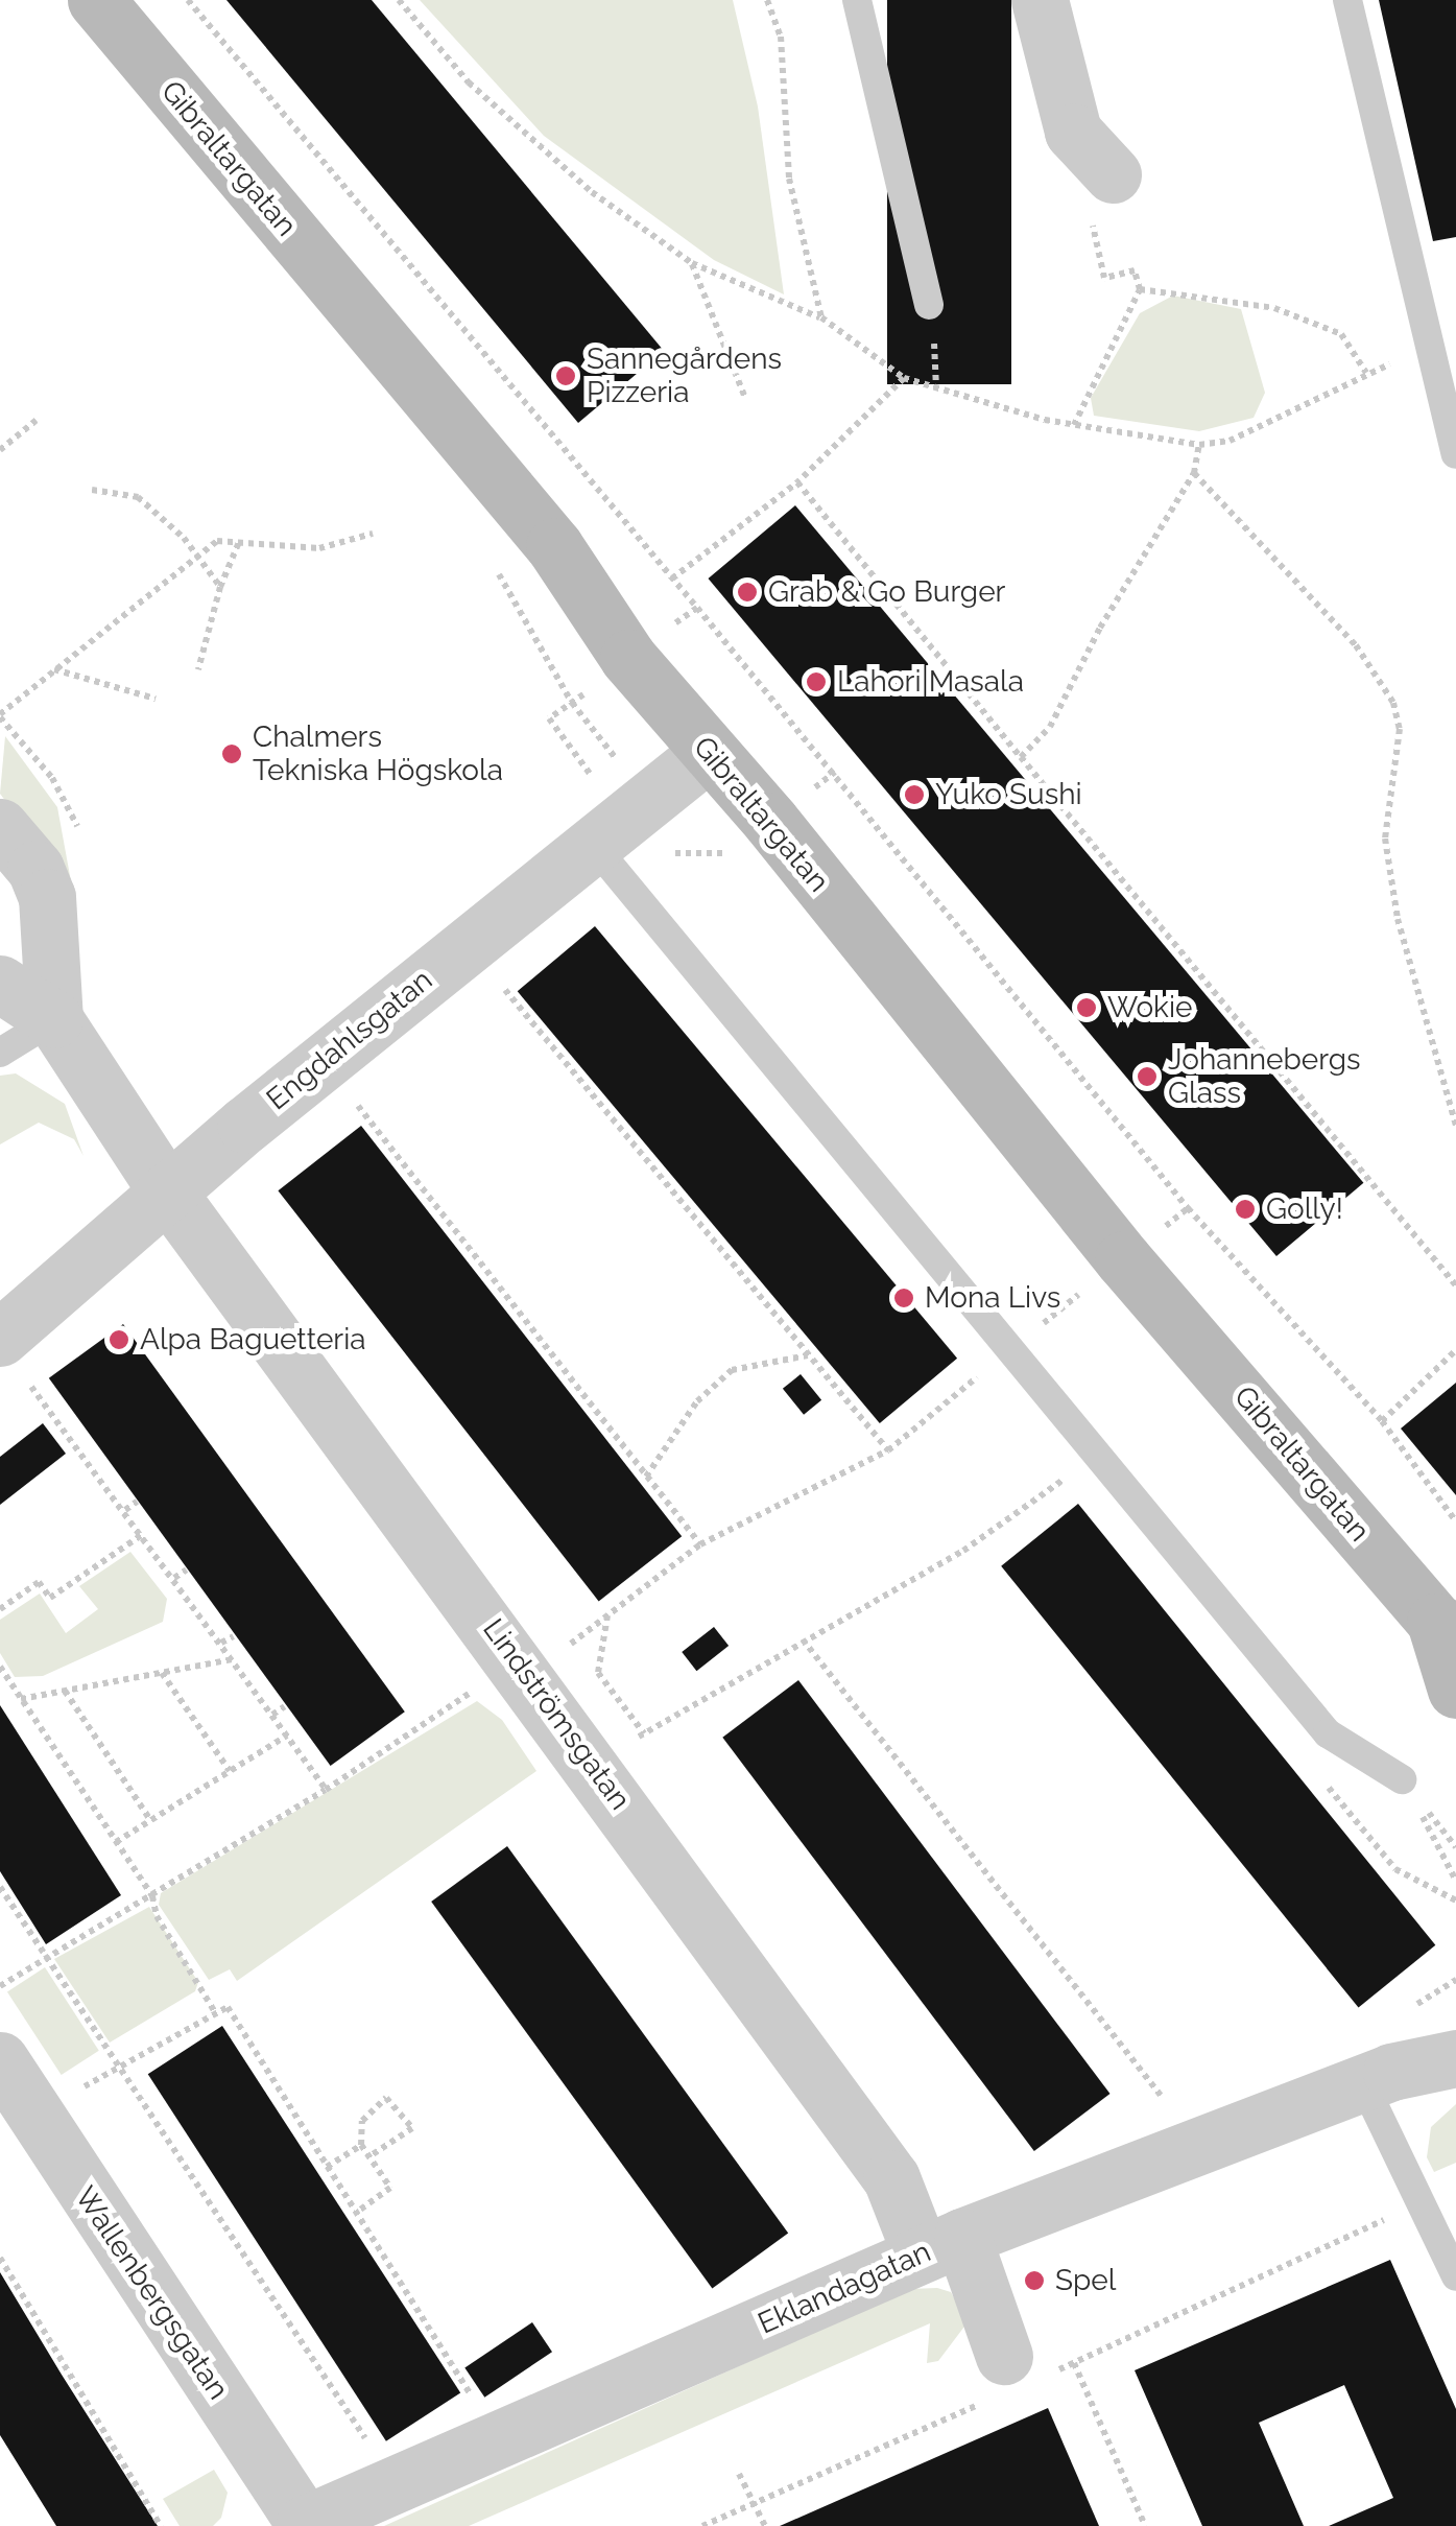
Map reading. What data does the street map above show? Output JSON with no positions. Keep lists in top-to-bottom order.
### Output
{
  "streets": {
    "street": [
      "Gibraltargatan",
      "Engdahlsgatan",
      "Lindströmsgatan",
      "Eklandagatan",
      "Wallenbergsgatan"
    ]
  },
  "crossings": [
    ["Gibraltargatan", "Engdahlsgatan"],
    ["Engdahlsgatan", "Lindströmsgatan"],
    ["Lindströmsgatan", "Eklandagatan"],
    ["Eklandagatan", "Wallenbergsgatan"]
  ],
  "places": [
    "Sannegårdens Pizzeria",
    "Grab & Go Burger",
    "Lahori Masala",
    "Chalmers Tekniska Högskola",
    "Yuko Sushi",
    "Wokie",
    "Johannebergs Glass",
    "Golly!",
    "Mona Livs",
    "Alpa Baguetteria",
    "Spel"
  ]
}
